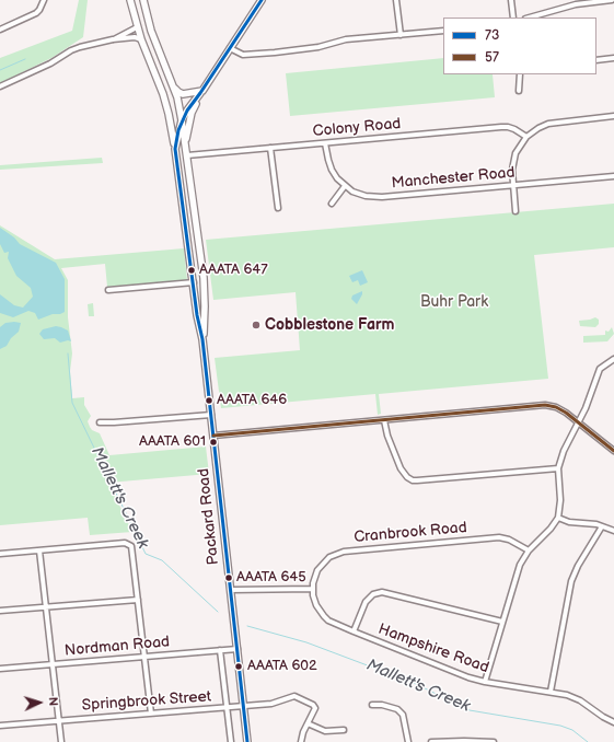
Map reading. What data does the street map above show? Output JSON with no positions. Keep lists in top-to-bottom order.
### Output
{
  "streets": {
    "main road": ["Packard Road"],
    "street": [
      "Colony Road",
      "Manchester Road",
      "Cranbrook Road",
      "Nordman Road",
      "Hampshire Road",
      "Springbrook Street"
    ]
  },
  "crossings": [
    ["Colony Road", "Manchester Road"],
    ["Colony Road", "Packard Road"],
    ["Packard Road", "Nordman Road"],
    ["Packard Road", "Springbrook Street"],
    ["Cranbrook Road", "Hampshire Road"]
  ],
  "water": ["Mallett's Creek"],
  "parks": ["Buhr Park"],
  "places": [
    "AAATA 647",
    "Cobblestone Farm",
    "AAATA 646",
    "AAATA 601",
    "AAATA 645",
    "AAATA 602"
  ],
  "lines": ["transit line 73", "transit line 57"],
  "legend": ["73", "57"],
  "north": "right"
}
